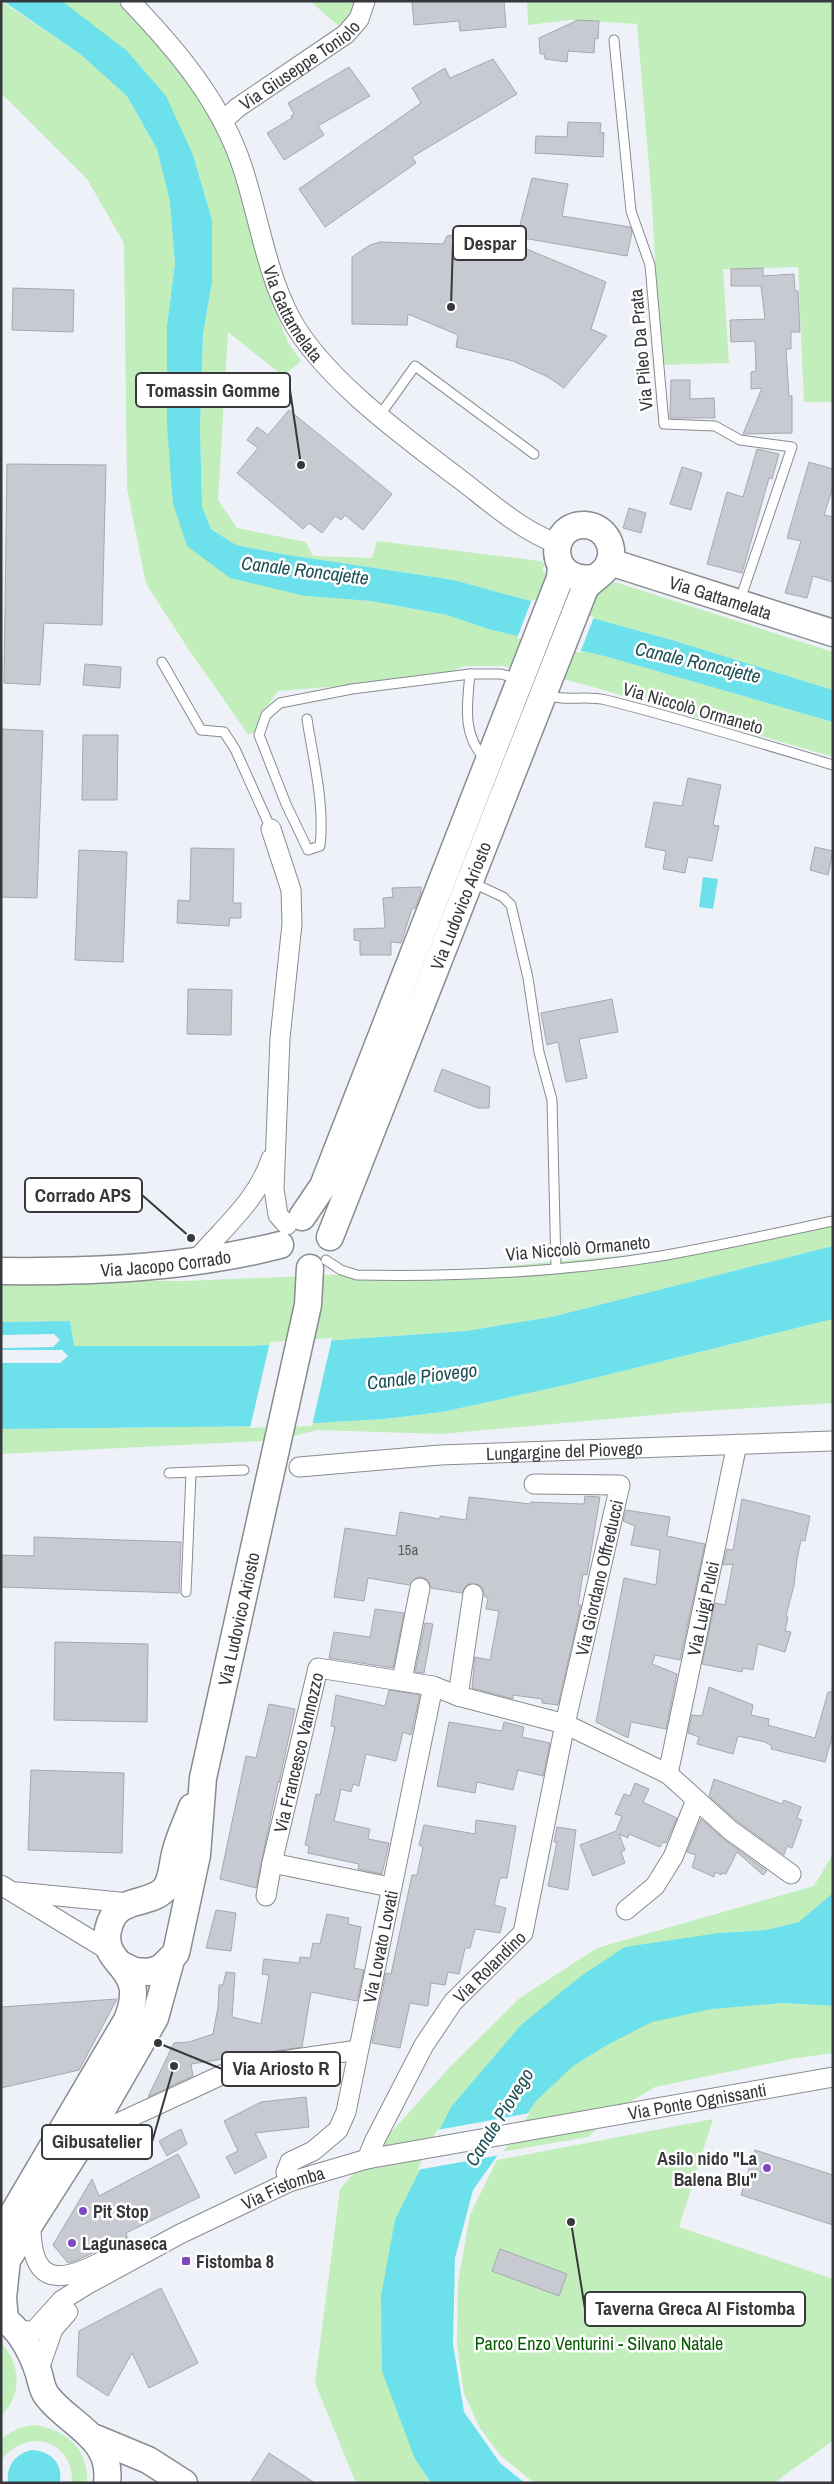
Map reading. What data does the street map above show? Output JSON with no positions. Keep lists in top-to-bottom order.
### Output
{
  "streets": {
    "main road": ["Via Gattamelata", "Via Ludovico Ariosto", "Via Jacopo Corrado"],
    "street": [
      "Via Giuseppe Toniolo",
      "Lungargine del Piovego",
      "Via Giordano Offreducci",
      "Via Luigi Pulci",
      "Via Francesco Vannozzo",
      "Via Lovato Lovati",
      "Via Rolandino",
      "Via Ponte Ognissanti",
      "Via Fistomba"
    ],
    "lane": ["Via Pileo Da Prata", "Via Niccolò Ormaneto"]
  },
  "crossings": [
    ["Via Giuseppe Toniolo", "Via Gattamelata"],
    ["Via Gattamelata", "Via Pileo Da Prata"],
    ["Via Gattamelata", "Via Ludovico Ariosto"],
    ["Via Niccolò Ormaneto", "Via Ludovico Ariosto"],
    ["Via Ludovico Ariosto", "Via Jacopo Corrado"],
    ["Via Ludovico Ariosto", "Lungargine del Piovego"],
    ["Via Ludovico Ariosto", "Via Fistomba"],
    ["Lungargine del Piovego", "Via Luigi Pulci"],
    ["Via Giordano Offreducci", "Via Francesco Vannozzo"],
    ["Via Giordano Offreducci", "Via Rolandino"],
    ["Via Luigi Pulci", "Via Francesco Vannozzo"],
    ["Via Francesco Vannozzo", "Via Lovato Lovati"],
    ["Via Francesco Vannozzo", "Via Rolandino"],
    ["Via Lovato Lovati", "Via Fistomba"],
    ["Via Rolandino", "Via Fistomba"],
    ["Via Ponte Ognissanti", "Via Fistomba"]
  ],
  "water": ["Canale Roncajette", "Canale Piovego"],
  "parks": ["Parco Enzo Venturini - Silvano Natale"],
  "places": {
    "other": [
      "Despar",
      "Tomassin Gomme",
      "Corrado APS",
      "Via Ariosto R",
      "Gibusatelier",
      "Asilo nido \"La Balena Blu\"",
      "Pit Stop",
      "Taverna Greca Al Fistomba",
      "Lagunaseca"
    ],
    "transit": ["Fistomba 8"]
  },
  "house_numbers": ["15a"]
}
